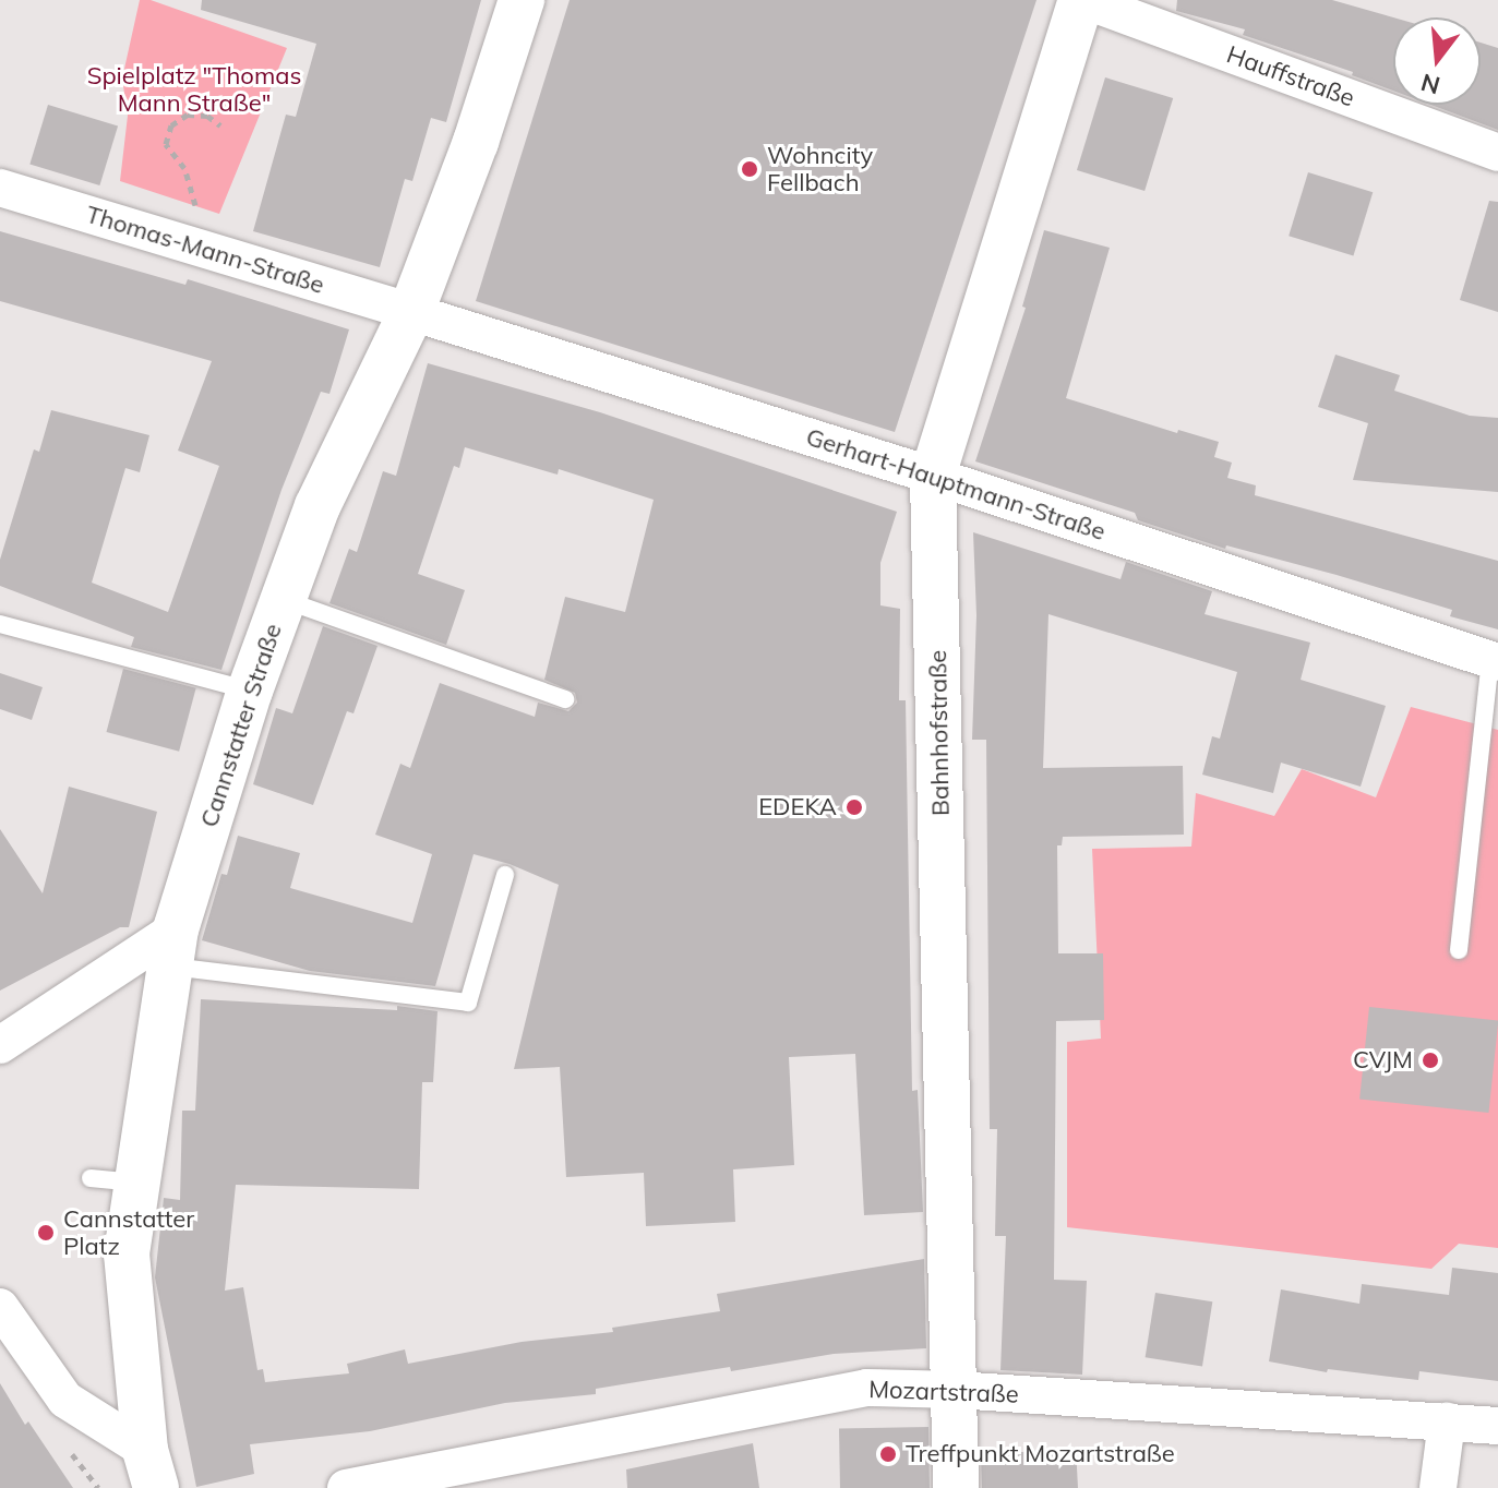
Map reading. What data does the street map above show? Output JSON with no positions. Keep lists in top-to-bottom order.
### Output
{
  "streets": {
    "street": [
      "Hauffstraße",
      "Thomas-Mann-Straße",
      "Gerhart-Hauptmann-Straße",
      "Cannstatter Straße",
      "Bahnhofstraße",
      "Mozartstraße"
    ]
  },
  "crossings": [
    ["Hauffstraße", "Bahnhofstraße"],
    ["Thomas-Mann-Straße", "Gerhart-Hauptmann-Straße"],
    ["Thomas-Mann-Straße", "Cannstatter Straße"],
    ["Gerhart-Hauptmann-Straße", "Cannstatter Straße"],
    ["Gerhart-Hauptmann-Straße", "Bahnhofstraße"],
    ["Bahnhofstraße", "Mozartstraße"]
  ],
  "parks": ["Spielplatz \"Thomas Mann Straße\""],
  "places": [
    "Wohncity Fellbach",
    "EDEKA",
    "CVJM",
    "Cannstatter Platz",
    "Treffpunkt Mozartstraße"
  ],
  "north": "bottom"
}
